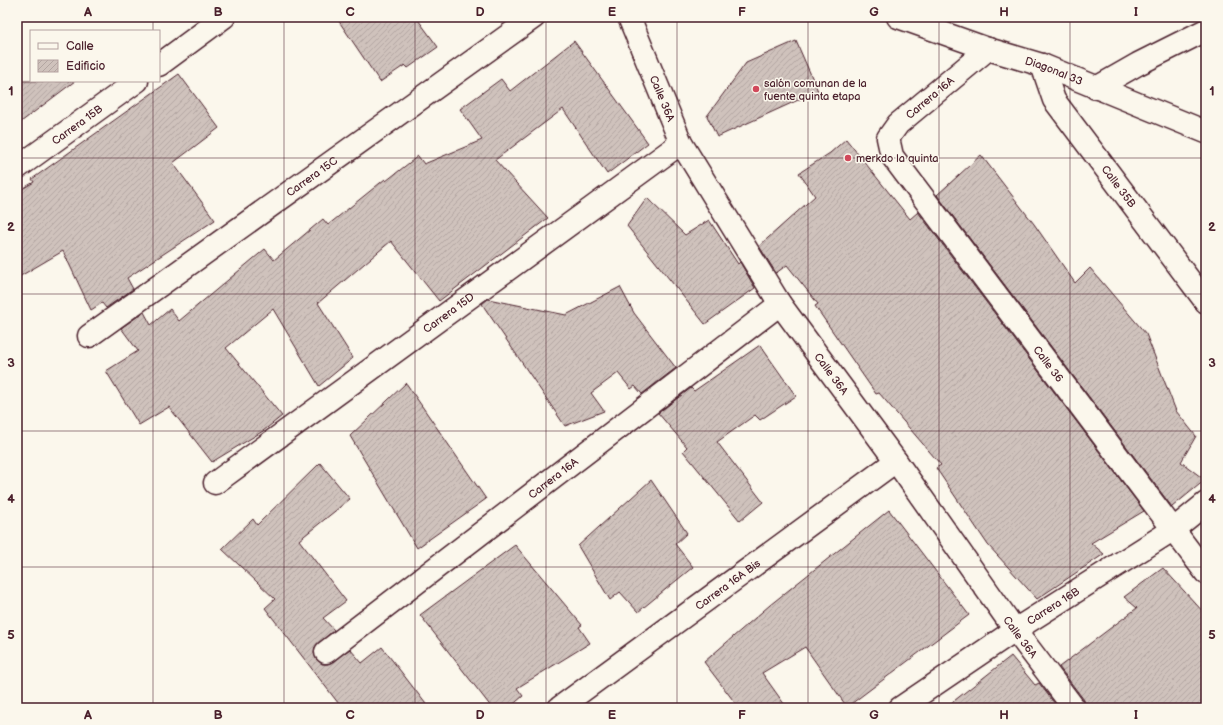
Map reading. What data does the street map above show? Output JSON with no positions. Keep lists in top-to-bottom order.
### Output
{
  "streets": {
    "street": [
      "Diagonal 33",
      "Carrera 16A",
      "Calle 36A",
      "Carrera 15B",
      "Carrera 15C",
      "Calle 35B",
      "Carrera 15D",
      "Calle 36",
      "Carrera 16A Bis",
      "Carrera 16B"
    ]
  },
  "crossings": [
    ["Diagonal 33", "Carrera 16A"],
    ["Diagonal 33", "Calle 35B"],
    ["Carrera 16A", "Calle 36A"],
    ["Carrera 16A", "Calle 36"],
    ["Calle 36A", "Carrera 15D"],
    ["Calle 36A", "Carrera 16A Bis"],
    ["Calle 36A", "Carrera 16B"],
    ["Calle 36", "Carrera 16B"]
  ],
  "places": ["salón comunan de la fuente quinta etapa", "merkdo la quinta"],
  "legend": ["Calle", "Edificio"],
  "grid": {
    "columns": [
      "A",
      "B",
      "C",
      "D",
      "E",
      "F",
      "G",
      "H",
      "I"
    ],
    "rows": [
      "1",
      "2",
      "3",
      "4",
      "5"
    ]
  }
}
